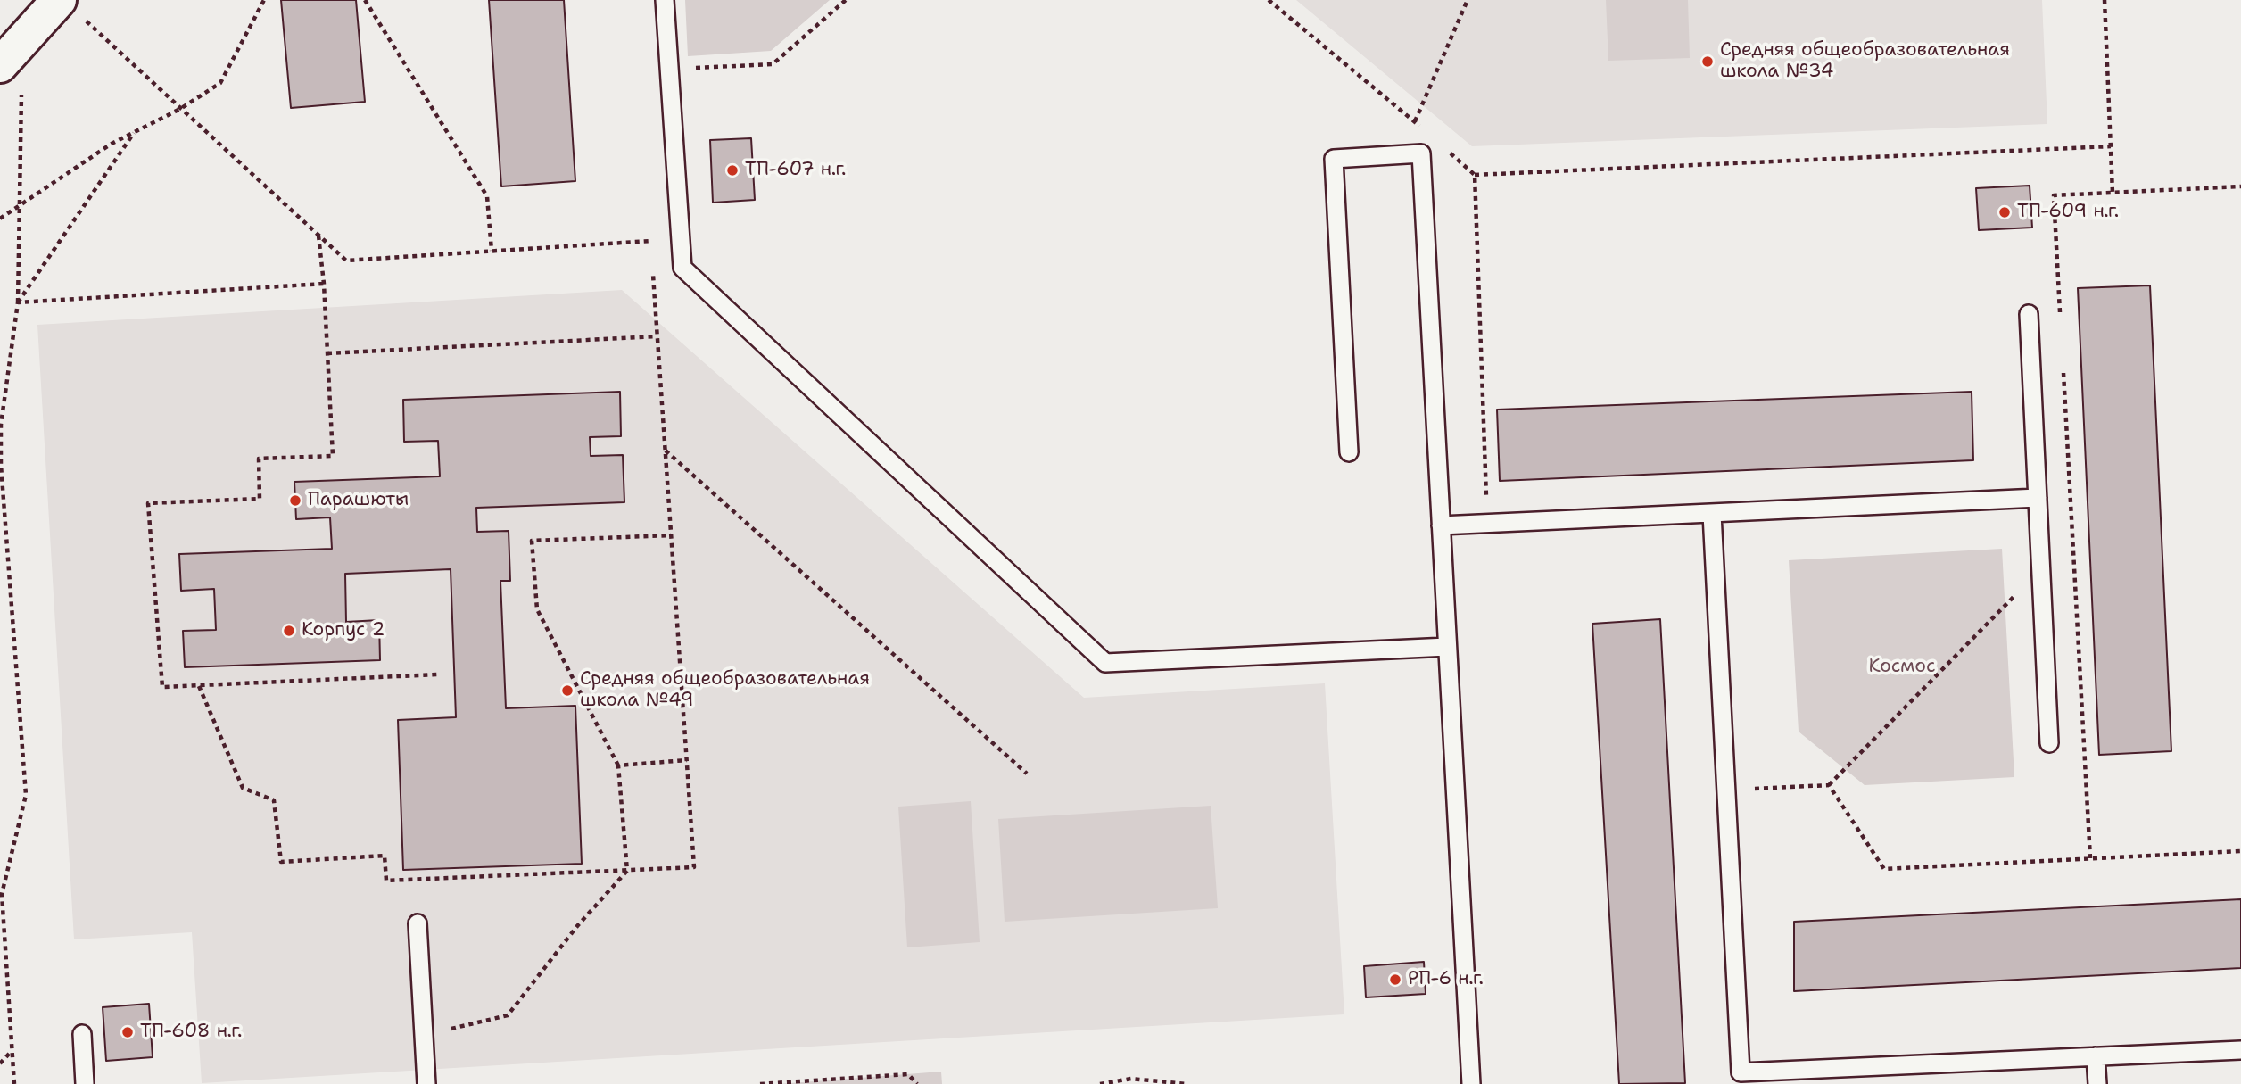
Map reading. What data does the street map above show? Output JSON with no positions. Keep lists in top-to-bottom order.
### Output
{
  "parks": ["Космос"],
  "places": [
    "Средняя общеобразовательная школа №34",
    "ТП-607 н.г.",
    "ТП-609 н.г.",
    "Парашюты",
    "Корпус 2",
    "Средняя общеобразовательная школа №49",
    "РП-6 н.г.",
    "ТП-608 н.г."
  ]
}
